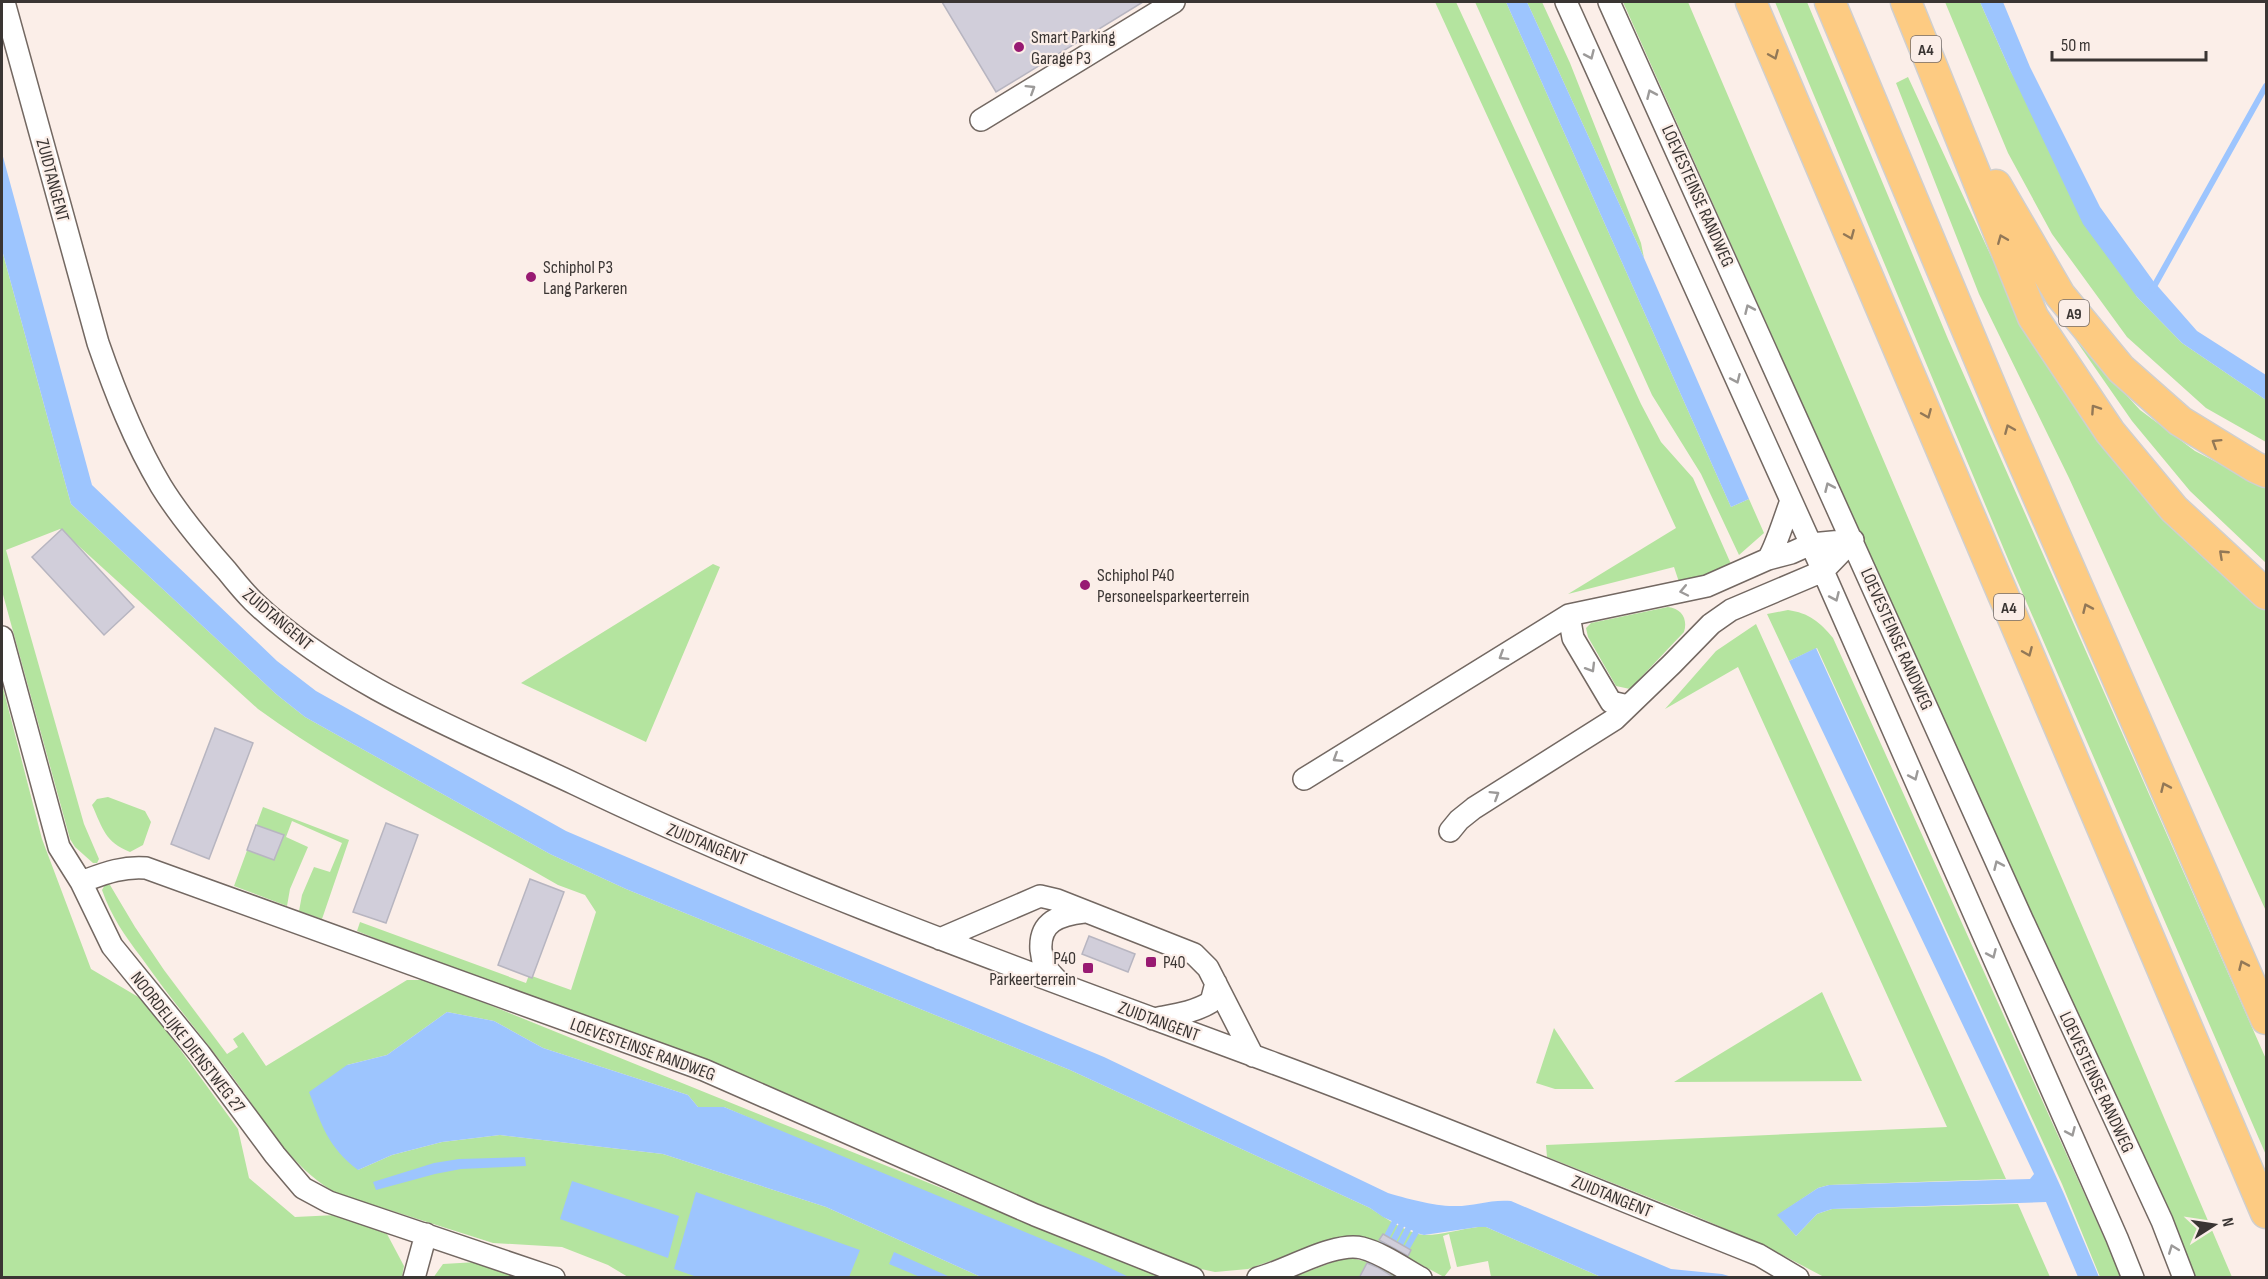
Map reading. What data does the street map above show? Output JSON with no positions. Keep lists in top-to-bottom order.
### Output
{
  "streets": {
    "highway": ["A4", "A9"],
    "street": ["ZUIDTANGENT", "LOEVESTEINSE RANDWEG", "NOORDELIJKE DIENSTWEG 27"]
  },
  "crossings": [
    ["A4", "A9"],
    ["LOEVESTEINSE RANDWEG", "NOORDELIJKE DIENSTWEG 27"]
  ],
  "places": {
    "other": ["Smart Parking Garage P3", "Schiphol P3 Lang Parkeren", "Schiphol P40 Personeelsparkeerterrein"],
    "transit": ["P40", "P40 Parkeerterrein"]
  },
  "scale_bar": "50 m",
  "north": "right"
}
